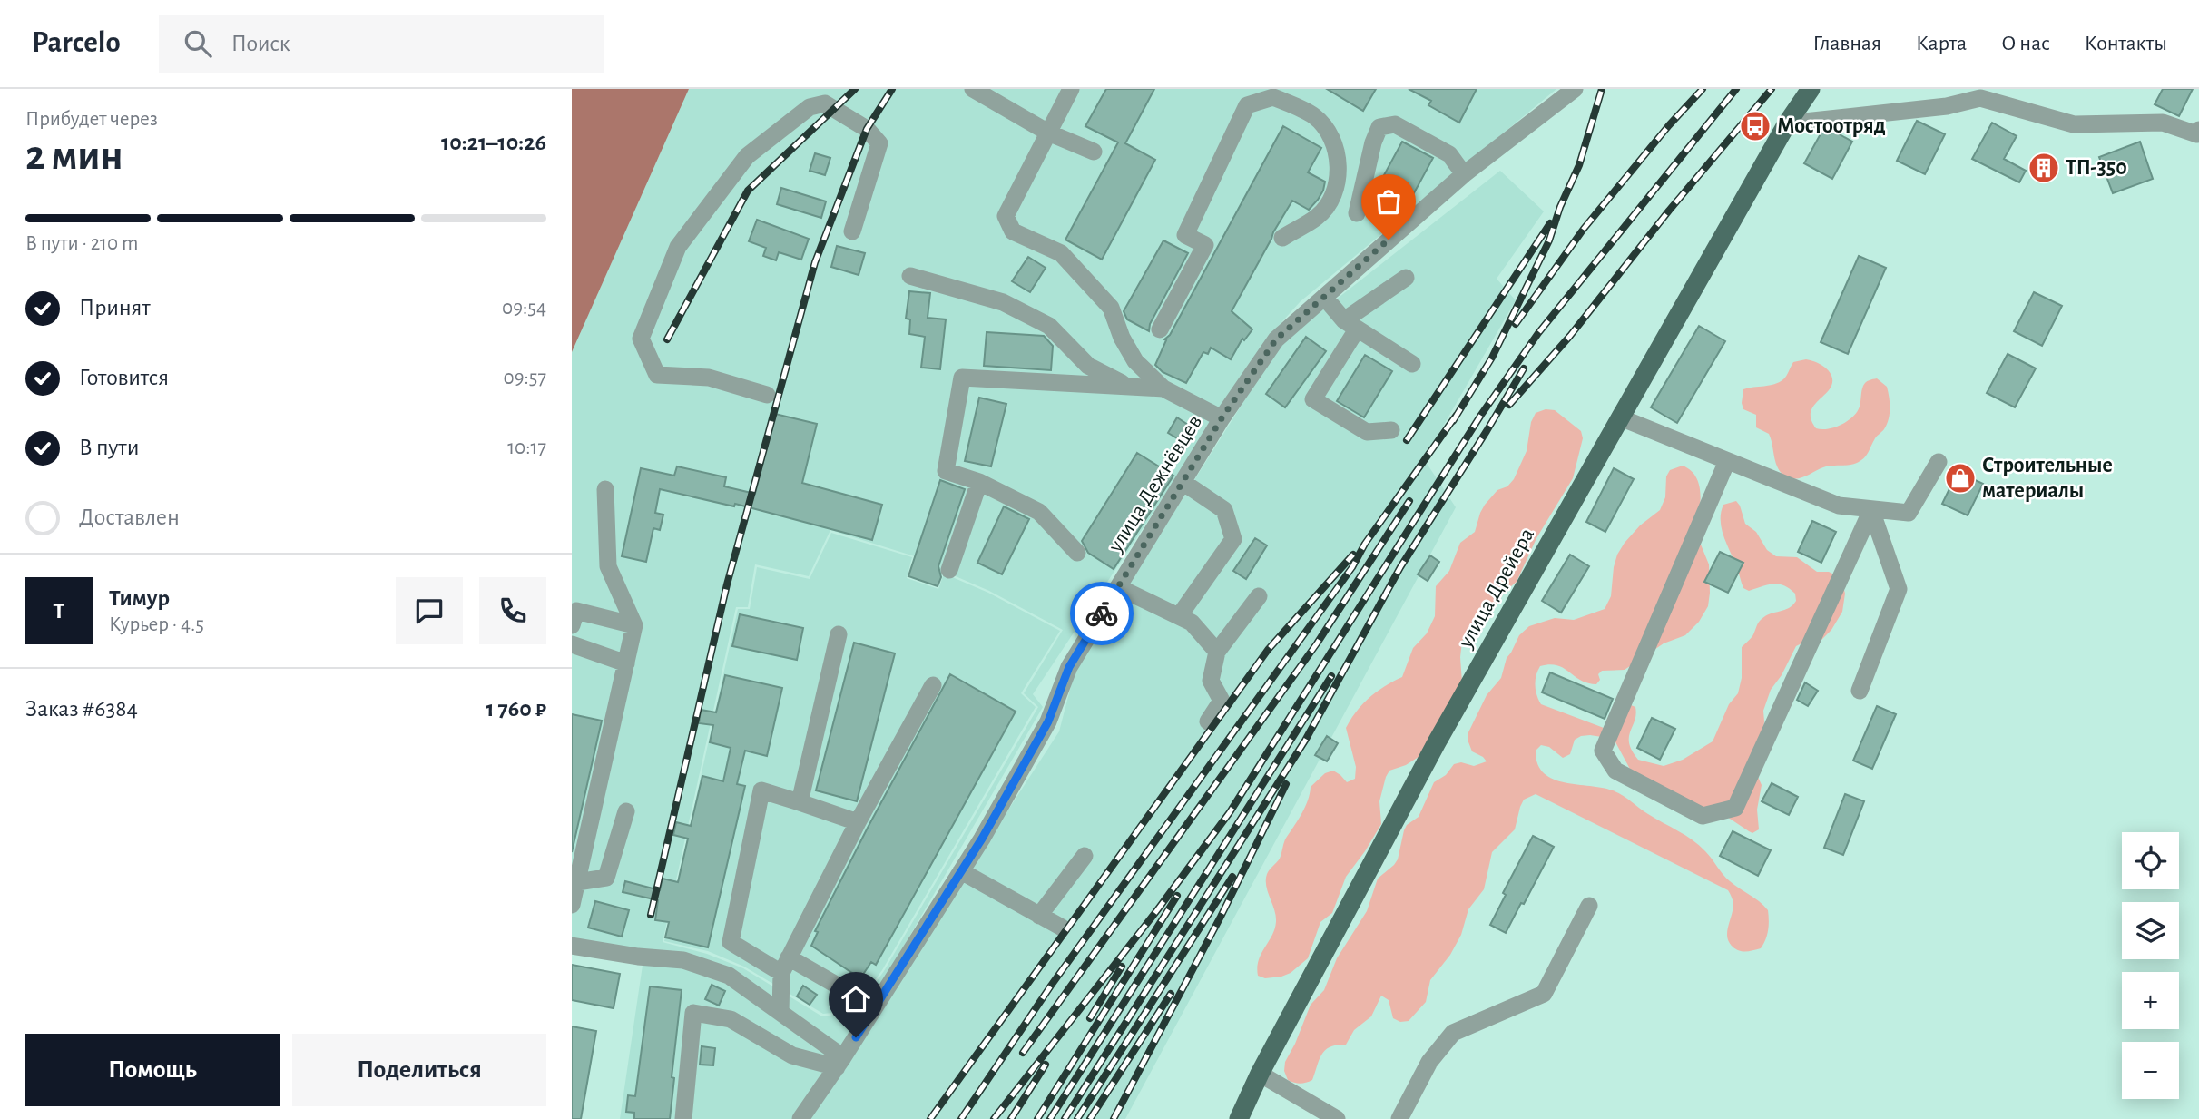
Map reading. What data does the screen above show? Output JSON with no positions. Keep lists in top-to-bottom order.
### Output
{
  "streets": {
    "main road": ["улица Дрейера"],
    "street": ["улица Дежнёвцев"]
  },
  "places": {
    "bus stop": ["Мостоотряд"],
    "building": ["ТП-350"],
    "shop": ["Строительные материалы"]
  },
  "page": {
    "header": "Parcelo",
    "search": "Поиск",
    "nav": [
      "Главная",
      "Карта",
      "О нас",
      "Контакты"
    ],
    "heading": ["2 мин", "Прибудет через", "10:21–10:26"],
    "panel": [
      "Тимур",
      "Курьер · 4.5",
      "Заказ #6384",
      "1 760 ₽"
    ],
    "bar": "В пути · 210 m",
    "list": [
      ["Принят", "09:54"],
      ["Готовится", "09:57"],
      ["В пути", "10:17"],
      "Доставлен"
    ],
    "round": "Т",
    "map_buttons": ["+", "−"],
    "buttons": ["Помощь", "Поделиться"]
  }
}
